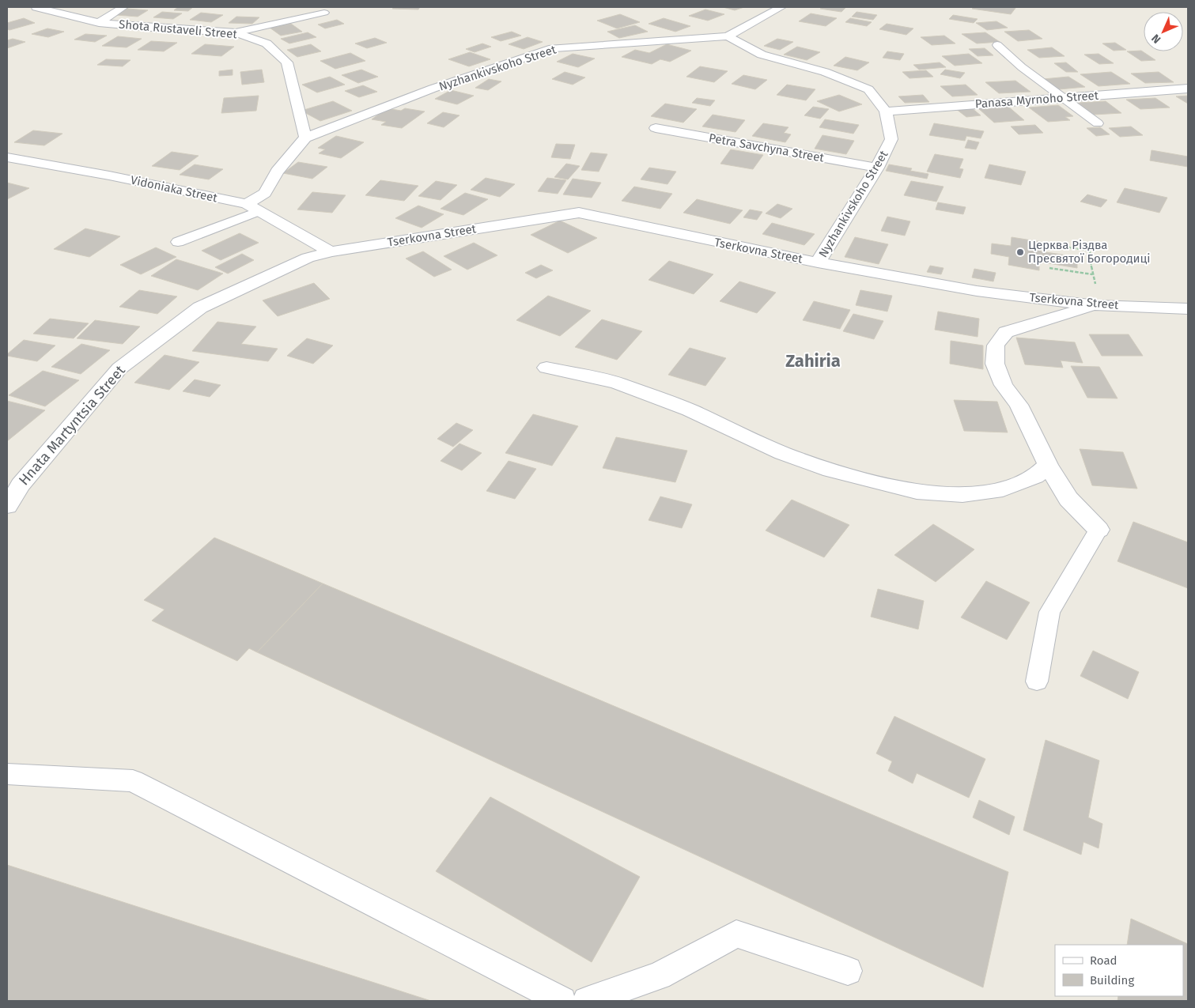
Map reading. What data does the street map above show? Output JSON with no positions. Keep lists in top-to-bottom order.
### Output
{
  "streets": {
    "street": [
      "Shota Rustaveli Street",
      "Nyzhankivskoho Street",
      "Panasa Myrnoho Street",
      "Petra Savchyna Street",
      "Vidoniaka Street",
      "Tserkovna Street",
      "Hnata Martyntsia Street"
    ]
  },
  "crossings": [
    ["Shota Rustaveli Street", "Nyzhankivskoho Street"],
    ["Nyzhankivskoho Street", "Panasa Myrnoho Street"],
    ["Nyzhankivskoho Street", "Petra Savchyna Street"],
    ["Nyzhankivskoho Street", "Tserkovna Street"],
    ["Vidoniaka Street", "Tserkovna Street"],
    ["Vidoniaka Street", "Hnata Martyntsia Street"],
    ["Tserkovna Street", "Hnata Martyntsia Street"]
  ],
  "districts": ["Zahiria"],
  "places": ["Церква Різдва Пресвятої Богородиці"],
  "legend": ["Road", "Building"],
  "north": "bottom left"
}
